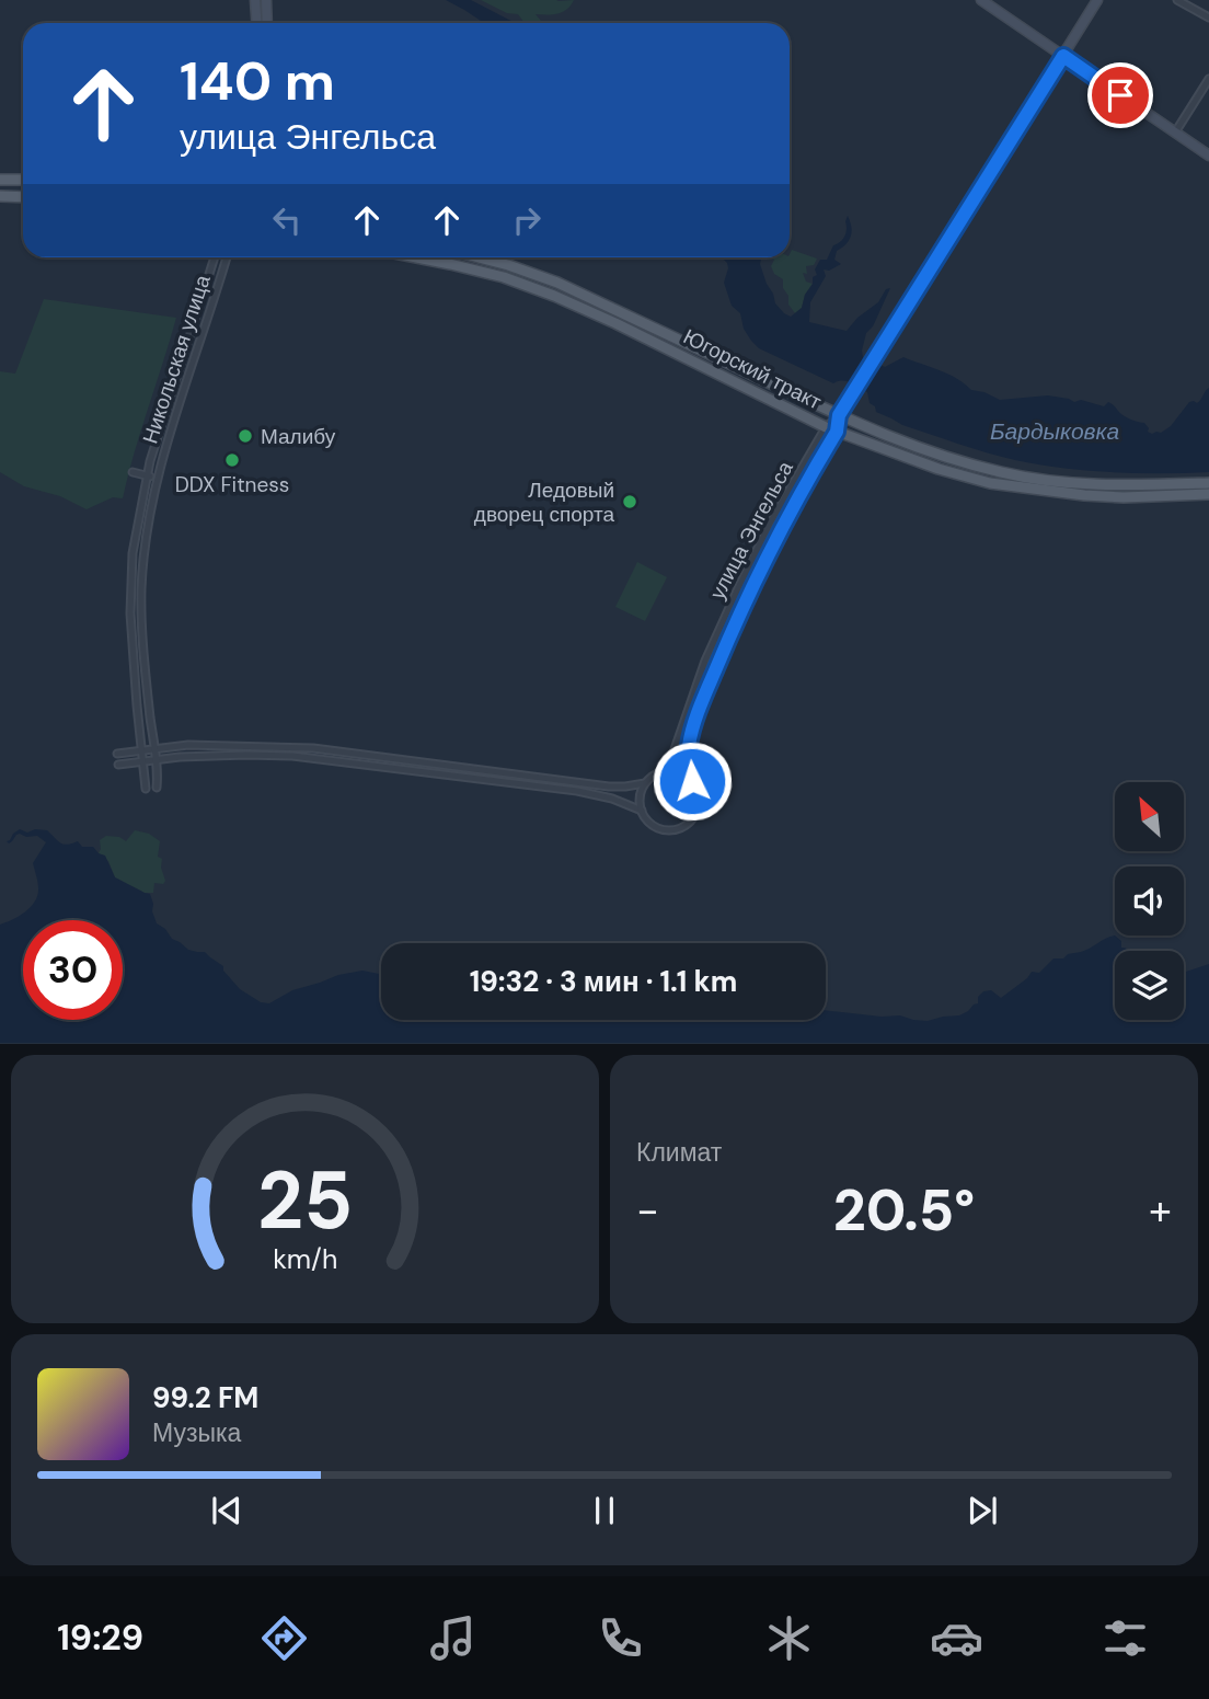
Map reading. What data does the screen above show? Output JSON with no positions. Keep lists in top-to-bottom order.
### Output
{
  "streets": {
    "main road": ["Югорский тракт", "улица Энгельса"],
    "street": ["Никольская улица"]
  },
  "crossings": [
    ["Югорский тракт", "улица Энгельса"]
  ],
  "water": ["Бардыковка"],
  "places": ["Малибу", "DDX Fitness", "Ледовый дворец спорта"],
  "north": "top left",
  "page": {
    "turn": ["140 m", "улица Энгельса"],
    "limit": "30",
    "trip": "19:32 · 3 мин · 1.1 km",
    "tile": "Климат",
    "heat": ["−", "20.5°", "+"],
    "song": ["99.2 FM", "Музыка"],
    "tabs": "19:29",
    "gauge": ["25", "km/h"]
  }
}
